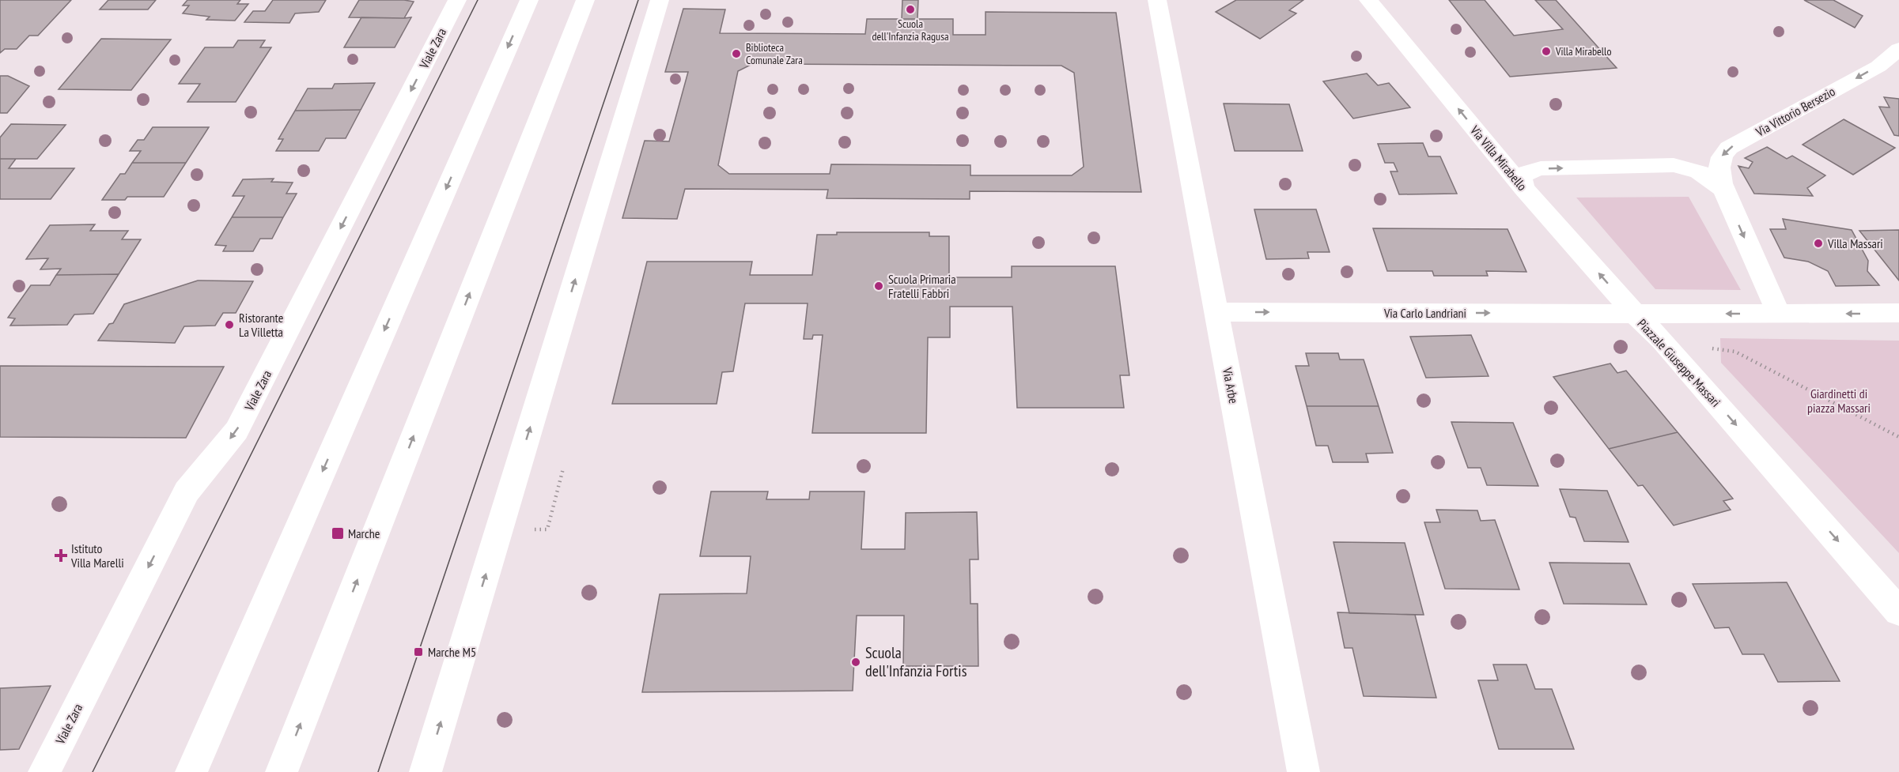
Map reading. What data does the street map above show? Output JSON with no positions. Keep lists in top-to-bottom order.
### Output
{
  "streets": {
    "street": [
      "Viale Zara",
      "Via Vittorio Bersezio",
      "Via Villa Mirabello",
      "Via Carlo Landriani",
      "Piazzale Giuseppe Massari",
      "Via Arbe"
    ]
  },
  "crossings": [
    ["Via Vittorio Bersezio", "Piazzale Giuseppe Massari"],
    ["Via Villa Mirabello", "Via Carlo Landriani"],
    ["Via Villa Mirabello", "Piazzale Giuseppe Massari"],
    ["Via Carlo Landriani", "Piazzale Giuseppe Massari"],
    ["Via Carlo Landriani", "Via Arbe"]
  ],
  "one_way": ["Via Villa Mirabello", "Via Carlo Landriani"],
  "parks": ["Giardinetti di piazza Massari"],
  "places": {
    "other": [
      "Scuola dell'Infanzia Ragusa",
      "Villa Mirabello",
      "Biblioteca Comunale Zara",
      "Villa Massari",
      "Scuola Primaria Fratelli Fabbri",
      "Ristorante La Villetta",
      "Scuola dell'Infanzia Fortis"
    ],
    "transit": ["Marche", "Marche M5"],
    "health": ["Istituto Villa Marelli"]
  }
}
